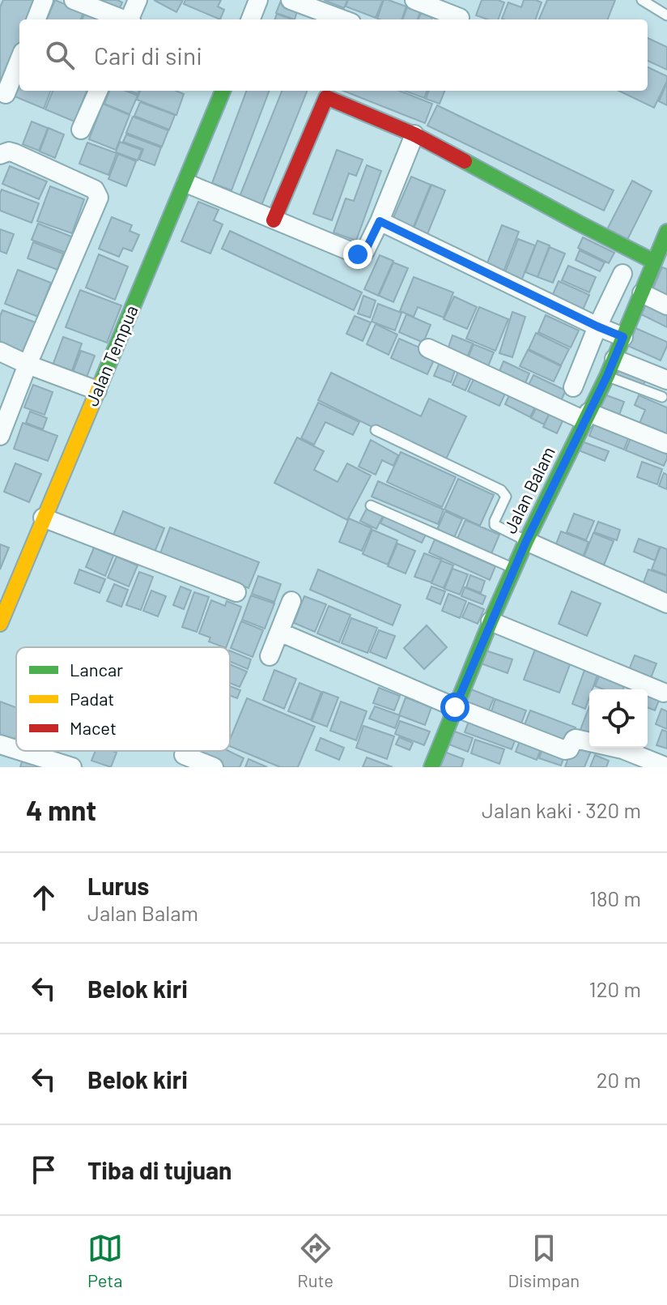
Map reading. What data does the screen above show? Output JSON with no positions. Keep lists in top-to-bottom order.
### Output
{
  "streets": {
    "street": ["Jalan Tempua", "Jalan Balam"]
  },
  "legend": ["Lancar", "Padat", "Macet"],
  "page": {
    "search": "Cari di sini",
    "heading": ["4 mnt", "Jalan kaki · 320 m"],
    "list": [
      ["Lurus", "Jalan Balam", "180 m"],
      ["Belok kiri", "120 m"],
      ["Belok kiri", "20 m"],
      "Tiba di tujuan"
    ],
    "nav": ["Peta", "Rute", "Disimpan"]
  }
}
